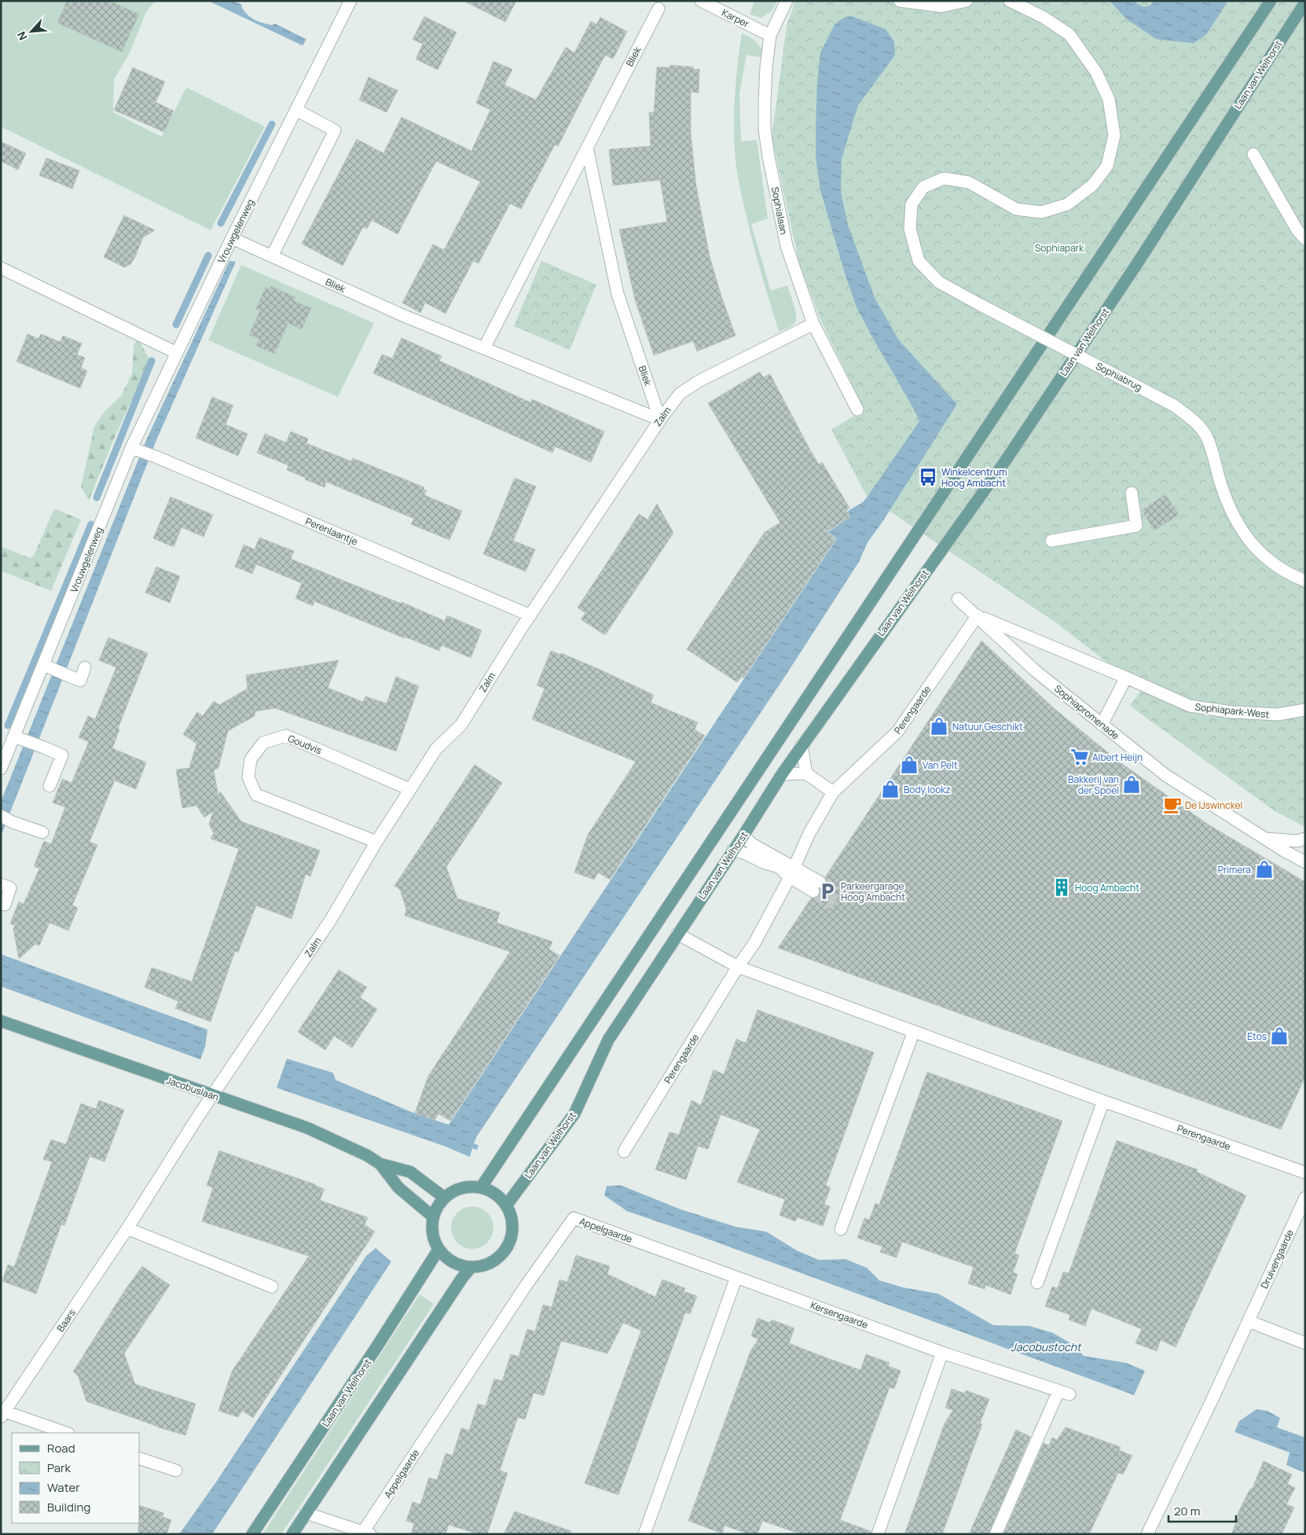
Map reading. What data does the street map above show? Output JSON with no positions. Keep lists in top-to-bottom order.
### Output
{
  "streets": {
    "main road": ["Laan van Welhorst", "Jacobuslaan"],
    "street": [
      "Karper",
      "Bliek",
      "Sophialaan",
      "Vrouwgelenweg",
      "Sophiabrug",
      "Zalm",
      "Perenlaantje",
      "Perengaarde",
      "Sophiapark-West",
      "Sophiapromenade",
      "Goudvis",
      "Appelgaarde",
      "Druivengaarde",
      "Kersengaarde",
      "Baars"
    ]
  },
  "crossings": [
    ["Karper", "Sophialaan"],
    ["Bliek", "Vrouwgelenweg"],
    ["Bliek", "Zalm"],
    ["Laan van Welhorst", "Perengaarde"],
    ["Laan van Welhorst", "Jacobuslaan"],
    ["Sophialaan", "Zalm"],
    ["Vrouwgelenweg", "Perenlaantje"],
    ["Zalm", "Perenlaantje"],
    ["Zalm", "Goudvis"],
    ["Zalm", "Jacobuslaan"],
    ["Zalm", "Baars"],
    ["Perengaarde", "Sophiapark-West"],
    ["Perengaarde", "Sophiapromenade"],
    ["Sophiapark-West", "Sophiapromenade"],
    ["Jacobuslaan", "Baars"],
    ["Appelgaarde", "Kersengaarde"]
  ],
  "water": ["Jacobustocht"],
  "parks": ["Sophiapark"],
  "places": {
    "bus stop": ["Winkelcentrum Hoog Ambacht"],
    "shop": [
      "Natuur Geschikt",
      "Van Pelt",
      "Bakkerij van der Spoel",
      "Body lookz",
      "Primera",
      "Etos"
    ],
    "supermarket": ["Albert Heijn"],
    "cafe": ["De IJswinckel"],
    "building": ["Hoog Ambacht"],
    "parking": ["Parkeergarage Hoog Ambacht"]
  },
  "legend": [
    "Road",
    "Park",
    "Water",
    "Building"
  ],
  "scale_bar": "20 m",
  "north": "bottom left"
}
